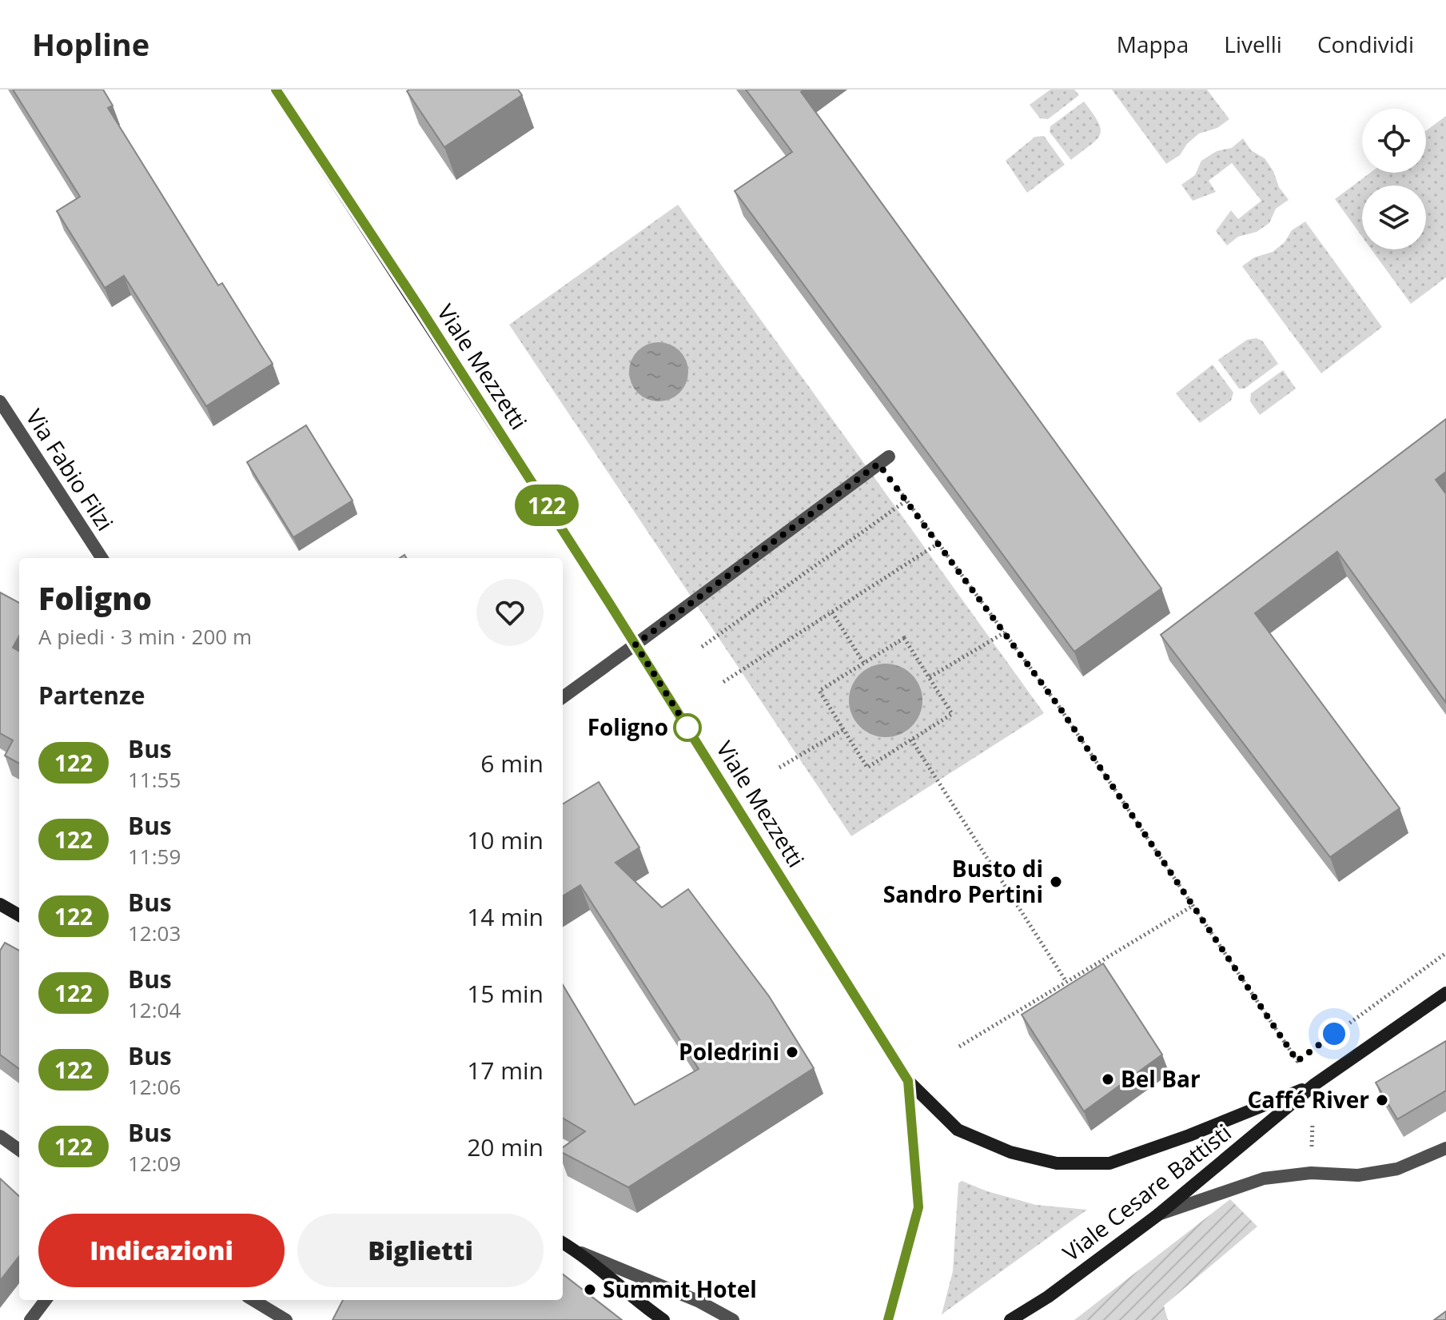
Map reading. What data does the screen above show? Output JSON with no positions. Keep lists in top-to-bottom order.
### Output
{
  "streets": {
    "main road": ["Viale Mezzetti", "Viale Cesare Battisti"],
    "street": ["Via Fabio Filzi"]
  },
  "crossings": [
    ["Viale Mezzetti", "Viale Cesare Battisti"]
  ],
  "places": [
    "Foligno",
    "Busto di Sandro Pertini",
    "Poledrini",
    "Bel Bar",
    "Caffé River",
    "Summit Hotel"
  ],
  "lines": ["bus line 122"],
  "page": {
    "header": "Hopline",
    "nav": ["Mappa", "Livelli", "Condividi"],
    "on_map": "122",
    "heading": [
      ["Foligno", "A piedi · 3 min · 200 m"],
      "Partenze"
    ],
    "list": [
      {
        "mark": "122",
        "name": "Bus",
        "note": "11:55",
        "value": "6 min"
      },
      {
        "mark": "122",
        "name": "Bus",
        "note": "11:59",
        "value": "10 min"
      },
      {
        "mark": "122",
        "name": "Bus",
        "note": "12:03",
        "value": "14 min"
      },
      {
        "mark": "122",
        "name": "Bus",
        "note": "12:04",
        "value": "15 min"
      },
      {
        "mark": "122",
        "name": "Bus",
        "note": "12:06",
        "value": "17 min"
      },
      {
        "mark": "122",
        "name": "Bus",
        "note": "12:09",
        "value": "20 min"
      }
    ],
    "buttons": ["Indicazioni", "Biglietti"]
  }
}
